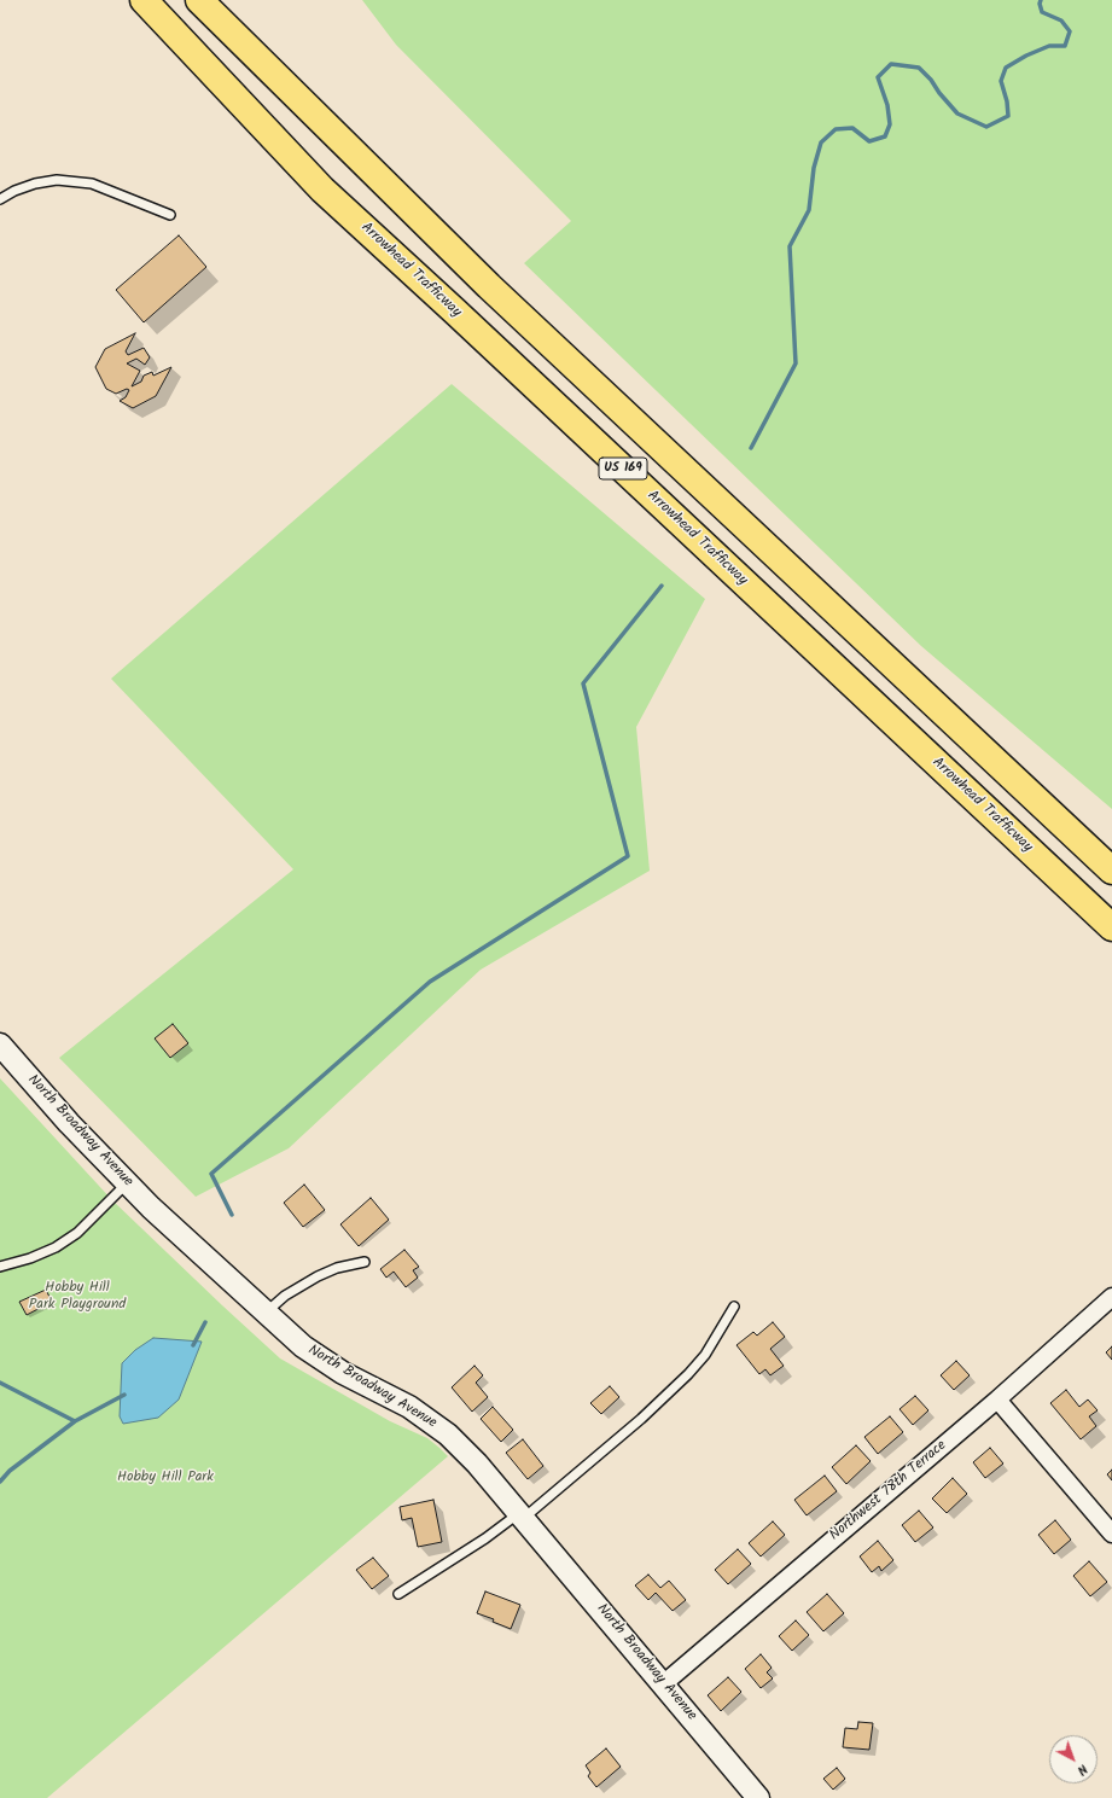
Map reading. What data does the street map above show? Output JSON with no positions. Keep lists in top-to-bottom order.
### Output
{
  "streets": {
    "highway": ["Arrowhead Trafficway", "US 169"],
    "street": ["North Broadway Avenue", "Northwest 78th Terrace"]
  },
  "crossings": [
    ["North Broadway Avenue", "Northwest 78th Terrace"]
  ],
  "parks": ["Hobby Hill Park Playground", "Hobby Hill Park"],
  "north": "bottom right"
}
